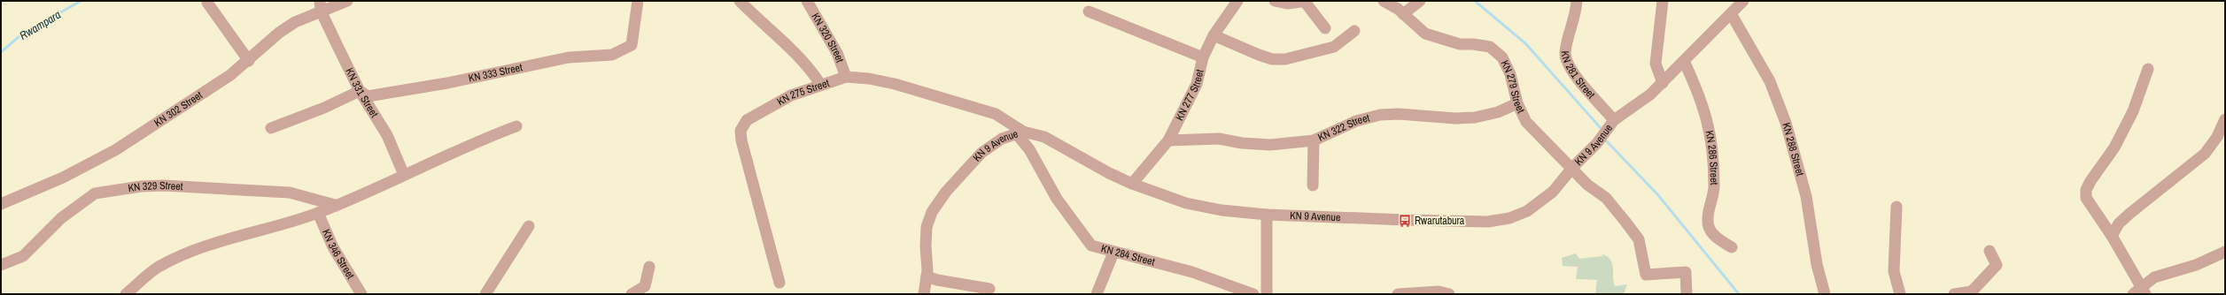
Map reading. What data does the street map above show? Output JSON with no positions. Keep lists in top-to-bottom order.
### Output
{
  "streets": {
    "street": [
      "KN 320 Street",
      "KN 333 Street",
      "KN 281 Street",
      "KN 279 Street",
      "KN 331 Street",
      "KN 275 Street",
      "KN 277 Street",
      "KN 302 Street",
      "KN 322 Street",
      "KN 9 Avenue",
      "KN 288 Street",
      "KN 286 Street",
      "KN 329 Street",
      "KN 346 Street",
      "KN 284 Street"
    ]
  },
  "crossings": [
    ["KN 320 Street", "KN 275 Street"],
    ["KN 333 Street", "KN 331 Street"],
    ["KN 281 Street", "KN 9 Avenue"],
    ["KN 279 Street", "KN 322 Street"],
    ["KN 279 Street", "KN 9 Avenue"],
    ["KN 331 Street", "KN 302 Street"],
    ["KN 275 Street", "KN 9 Avenue"],
    ["KN 275 Street", "KN 284 Street"],
    ["KN 277 Street", "KN 322 Street"],
    ["KN 277 Street", "KN 9 Avenue"],
    ["KN 9 Avenue", "KN 288 Street"],
    ["KN 9 Avenue", "KN 286 Street"],
    ["KN 9 Avenue", "KN 284 Street"]
  ],
  "water": ["Rwampara"],
  "places": {
    "bus stop": ["Rwarutabura"]
  }
}
